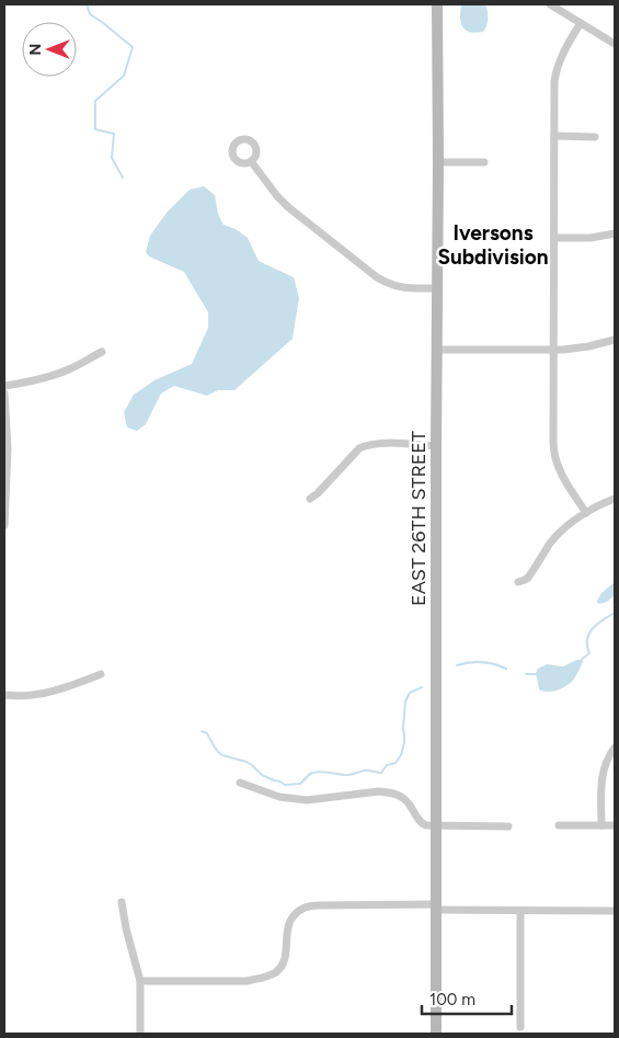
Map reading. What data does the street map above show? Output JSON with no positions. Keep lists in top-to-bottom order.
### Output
{
  "streets": {
    "main road": ["EAST 26TH STREET"]
  },
  "districts": ["Iversons Subdivision"],
  "scale_bar": "100 m",
  "north": "left"
}
